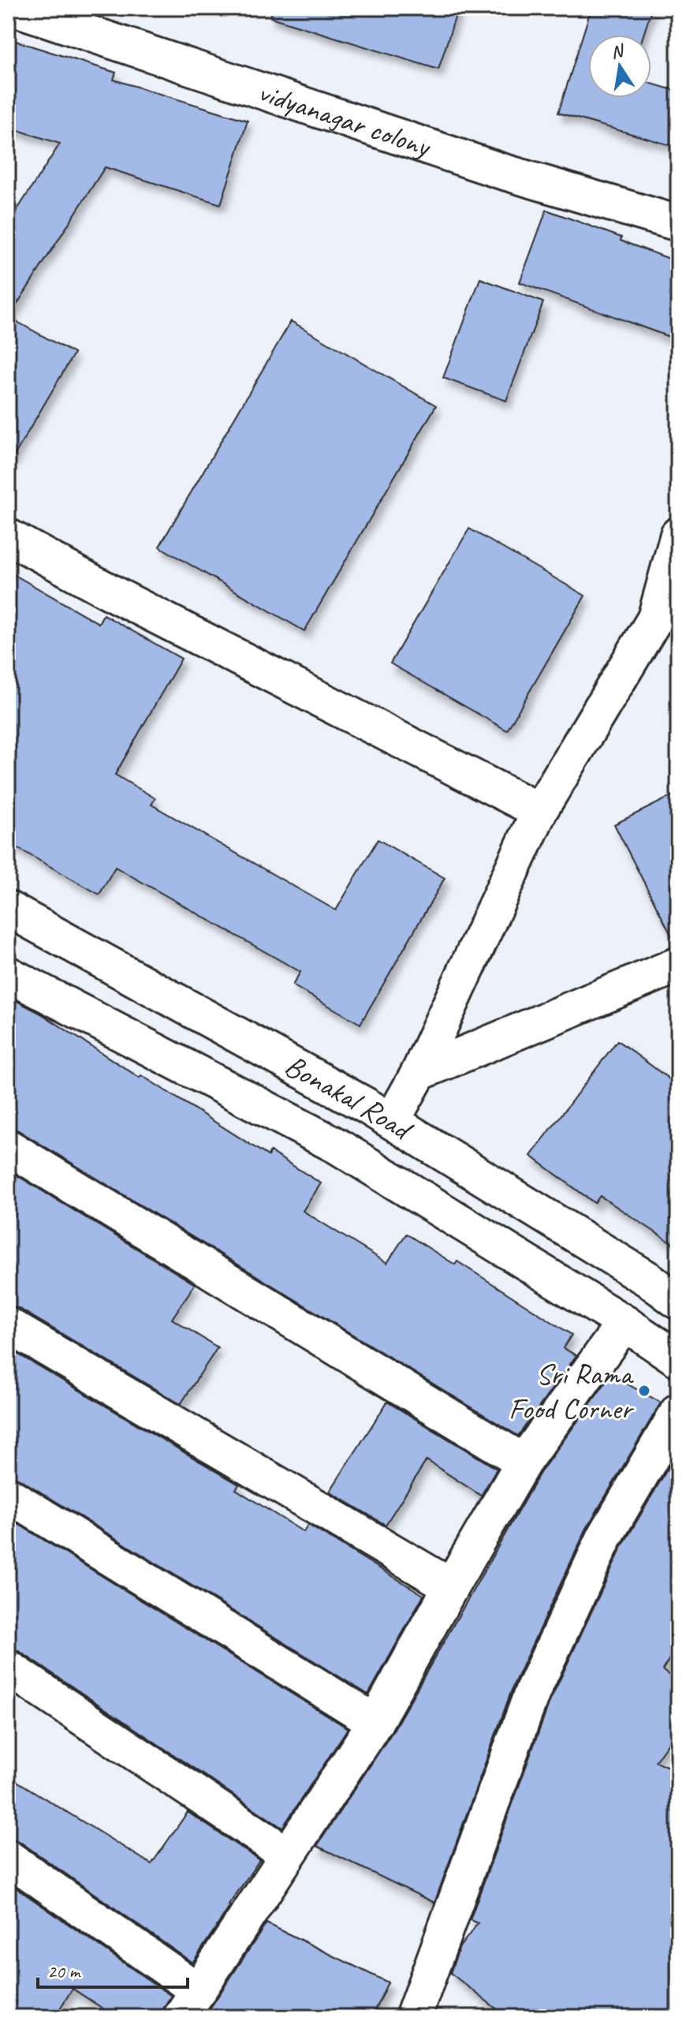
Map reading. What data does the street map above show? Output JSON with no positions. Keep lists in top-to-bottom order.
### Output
{
  "streets": {
    "street": ["vidyanagar colony", "Bonakal Road"]
  },
  "places": ["Sri Rama Food Corner"],
  "scale_bar": "20 m",
  "north": "top"
}
